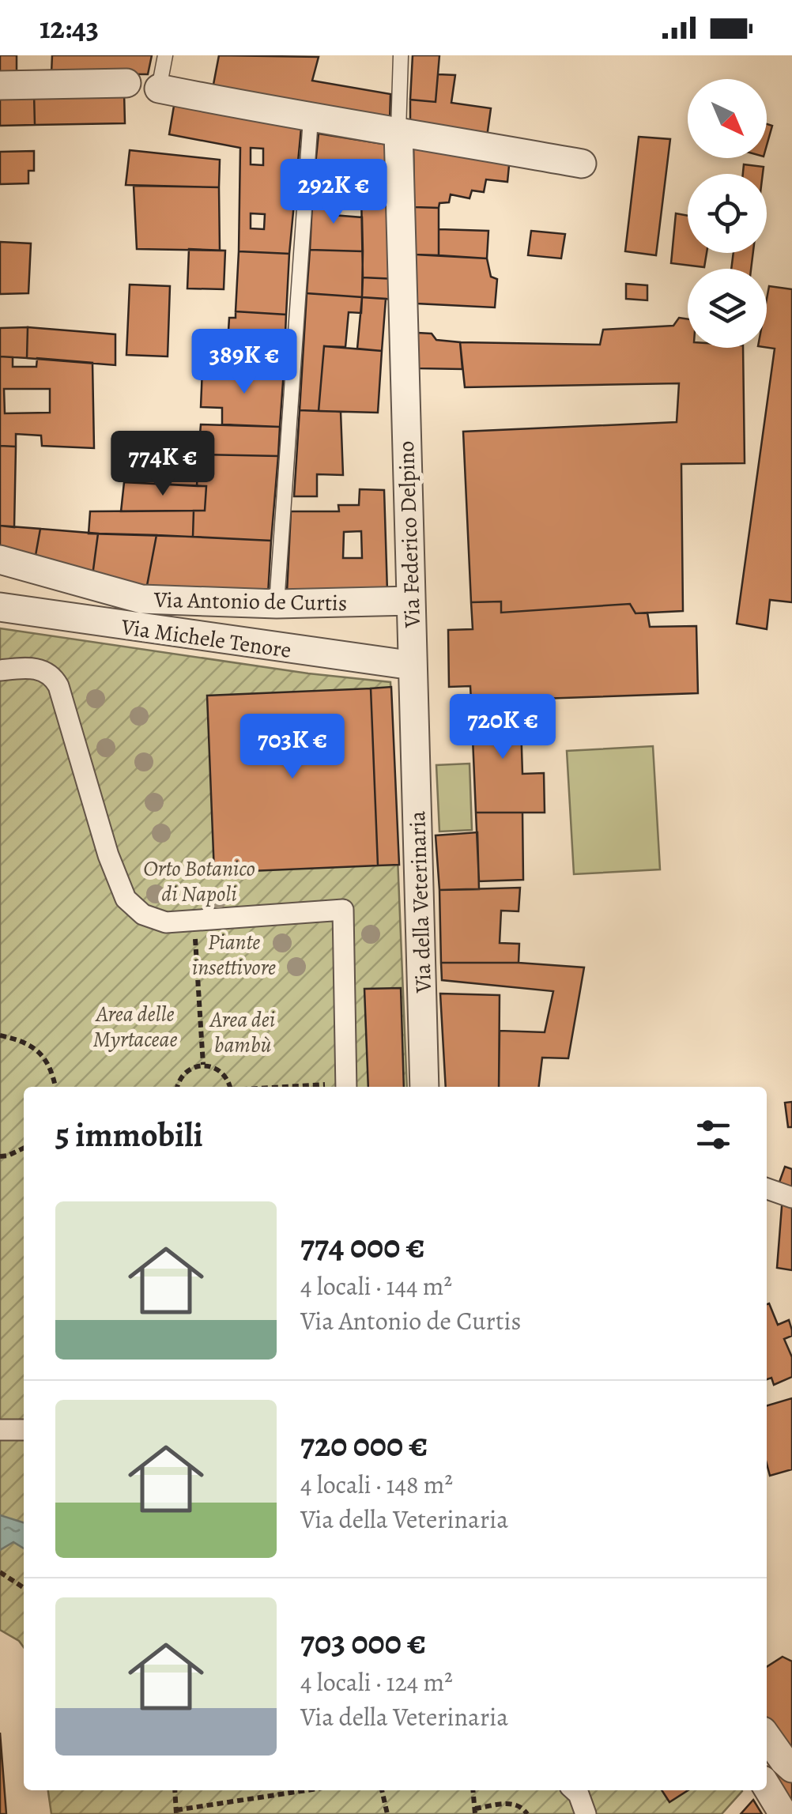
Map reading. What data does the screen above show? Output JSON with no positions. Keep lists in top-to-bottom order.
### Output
{
  "streets": {
    "street": [
      "Via Federico Delpino",
      "Via Antonio de Curtis",
      "Via Michele Tenore",
      "Via della Veterinaria"
    ]
  },
  "crossings": [
    ["Via Federico Delpino", "Via Antonio de Curtis"],
    ["Via Federico Delpino", "Via Michele Tenore"],
    ["Via Federico Delpino", "Via della Veterinaria"],
    ["Via Michele Tenore", "Via della Veterinaria"]
  ],
  "parks": [
    "Orto Botanico di Napoli",
    "Piante insettivore",
    "Area delle Myrtaceae",
    "Area dei bambù"
  ],
  "north": "bottom right",
  "page": {
    "status": "12:43",
    "price": [
      "292K €",
      "389K €",
      "774K €",
      "720K €",
      "703K €"
    ],
    "heading": "5 immobili",
    "list": [
      {
        "name": "774 000 €",
        "note": "4 locali · 144 m² · Via Antonio de Curtis"
      },
      {
        "name": "720 000 €",
        "note": "4 locali · 148 m² · Via della Veterinaria"
      },
      {
        "name": "703 000 €",
        "note": "4 locali · 124 m² · Via della Veterinaria"
      }
    ]
  }
}
